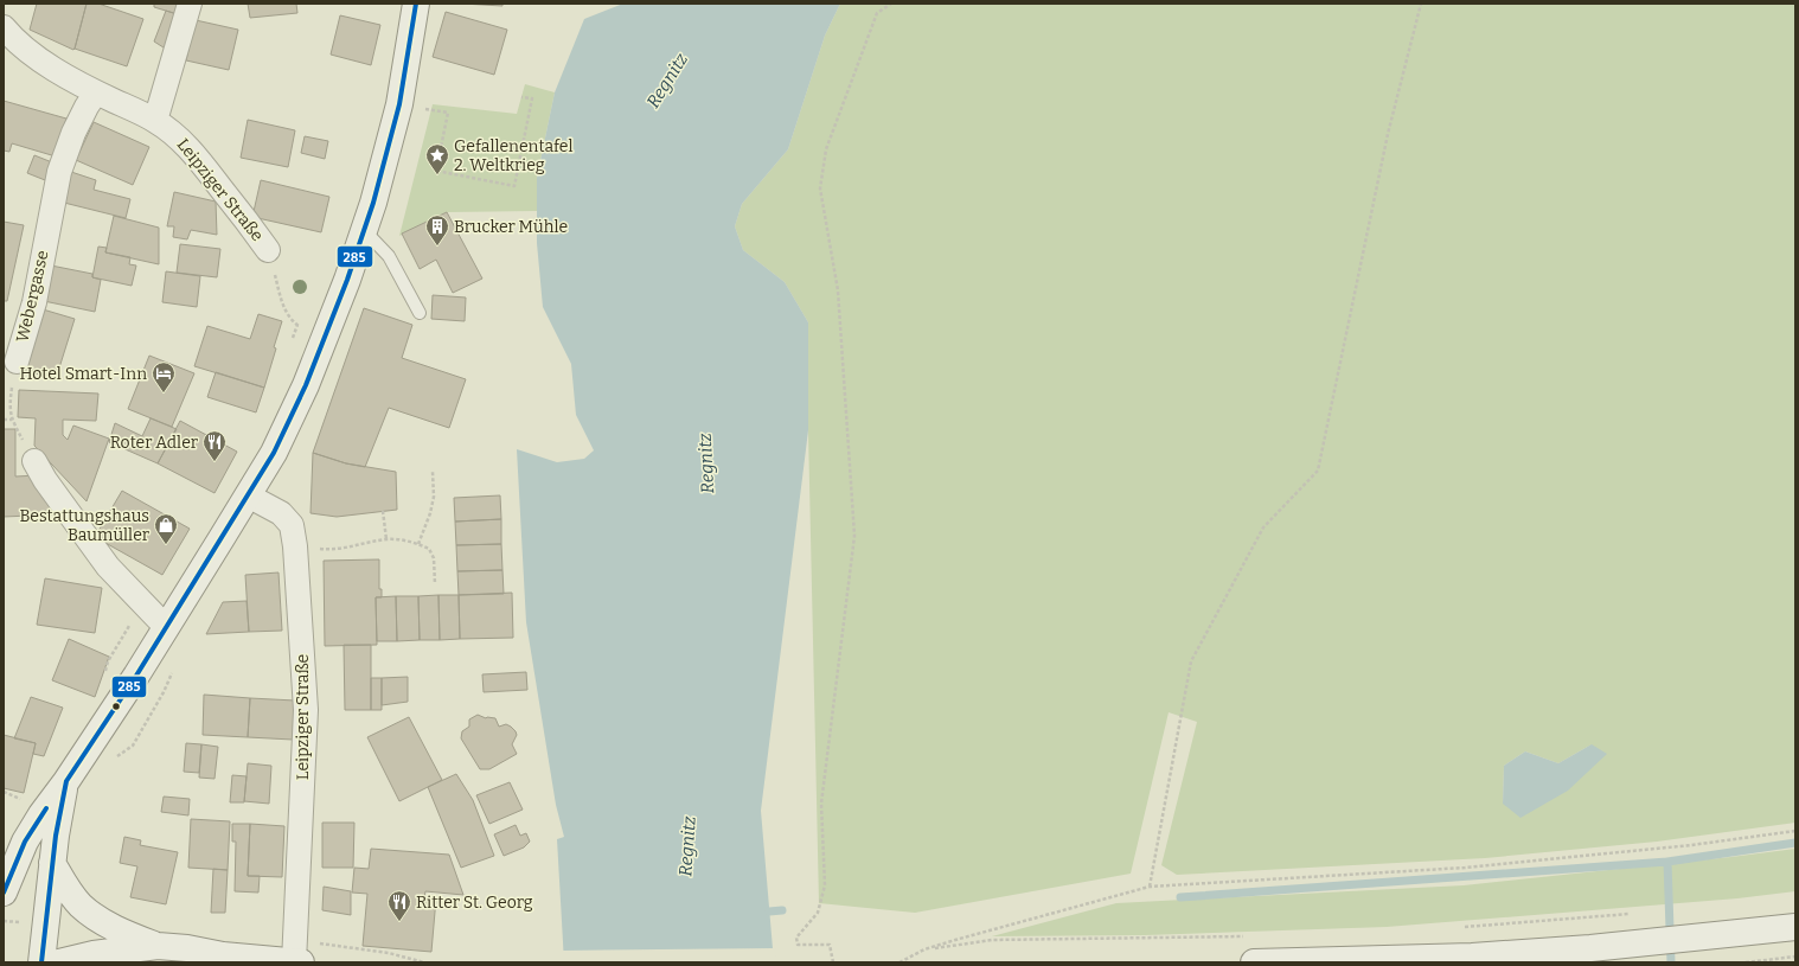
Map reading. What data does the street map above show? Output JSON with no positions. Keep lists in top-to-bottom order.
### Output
{
  "streets": {
    "street": ["Leipziger Straße", "Webergasse"]
  },
  "crossings": [
    ["Leipziger Straße", "Webergasse"]
  ],
  "water": ["Regnitz"],
  "places": {
    "place": ["Gefallenentafel 2. Weltkrieg"],
    "building": ["Brucker Mühle"],
    "hotel": ["Hotel Smart-Inn"],
    "restaurant": ["Roter Adler", "Ritter St. Georg"],
    "shop": ["Bestattungshaus Baumüller"]
  },
  "lines": ["transit line 285"]
}
